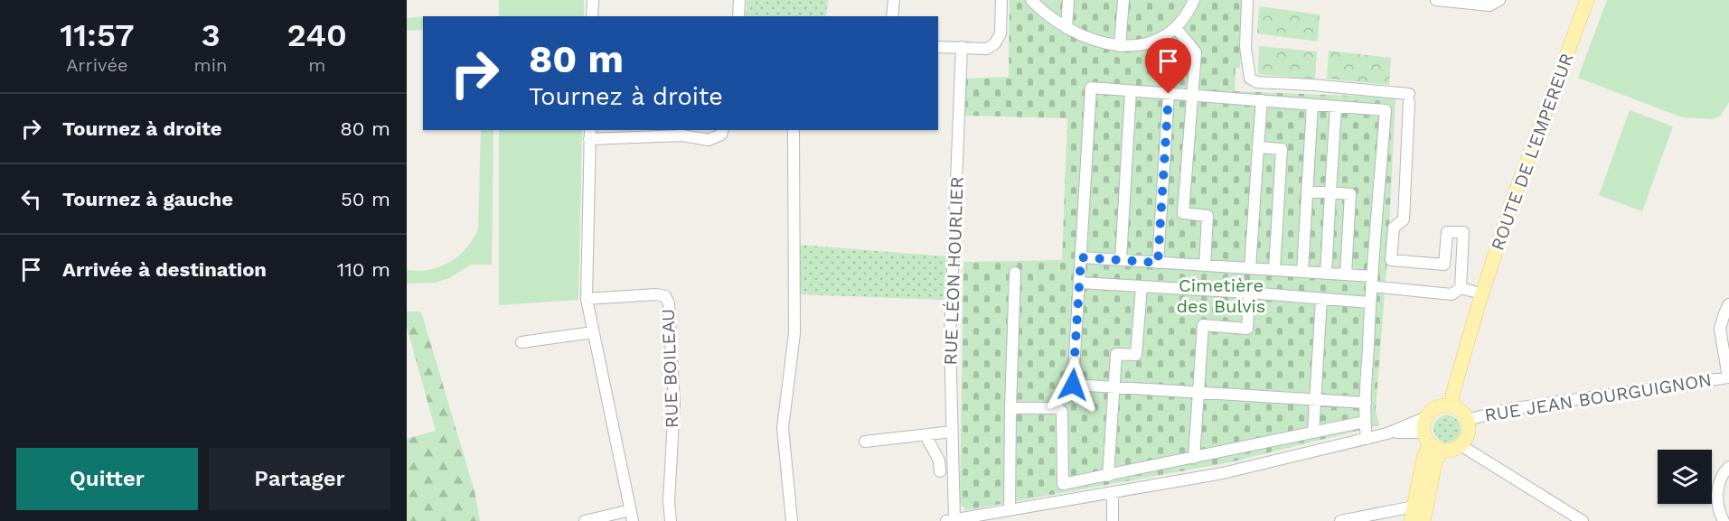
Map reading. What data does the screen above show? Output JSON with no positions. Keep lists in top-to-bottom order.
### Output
{
  "streets": {
    "main road": ["ROUTE DE L'EMPEREUR"],
    "street": ["RUE LÉON HOURLIER", "RUE BOILEAU", "RUE JEAN BOURGUIGNON"]
  },
  "crossings": [
    ["ROUTE DE L'EMPEREUR", "RUE JEAN BOURGUIGNON"]
  ],
  "parks": ["Cimetière des Bulvis"],
  "page": {
    "eta": [
      "11:57",
      "Arrivée",
      "3",
      "min",
      "240",
      "m"
    ],
    "turn": ["80 m", "Tournez à droite"],
    "list": [
      {
        "name": "Tournez à droite",
        "value": "80 m"
      },
      {
        "name": "Tournez à gauche",
        "value": "50 m"
      },
      {
        "name": "Arrivée à destination",
        "value": "110 m"
      }
    ],
    "buttons": ["Quitter", "Partager"]
  }
}
